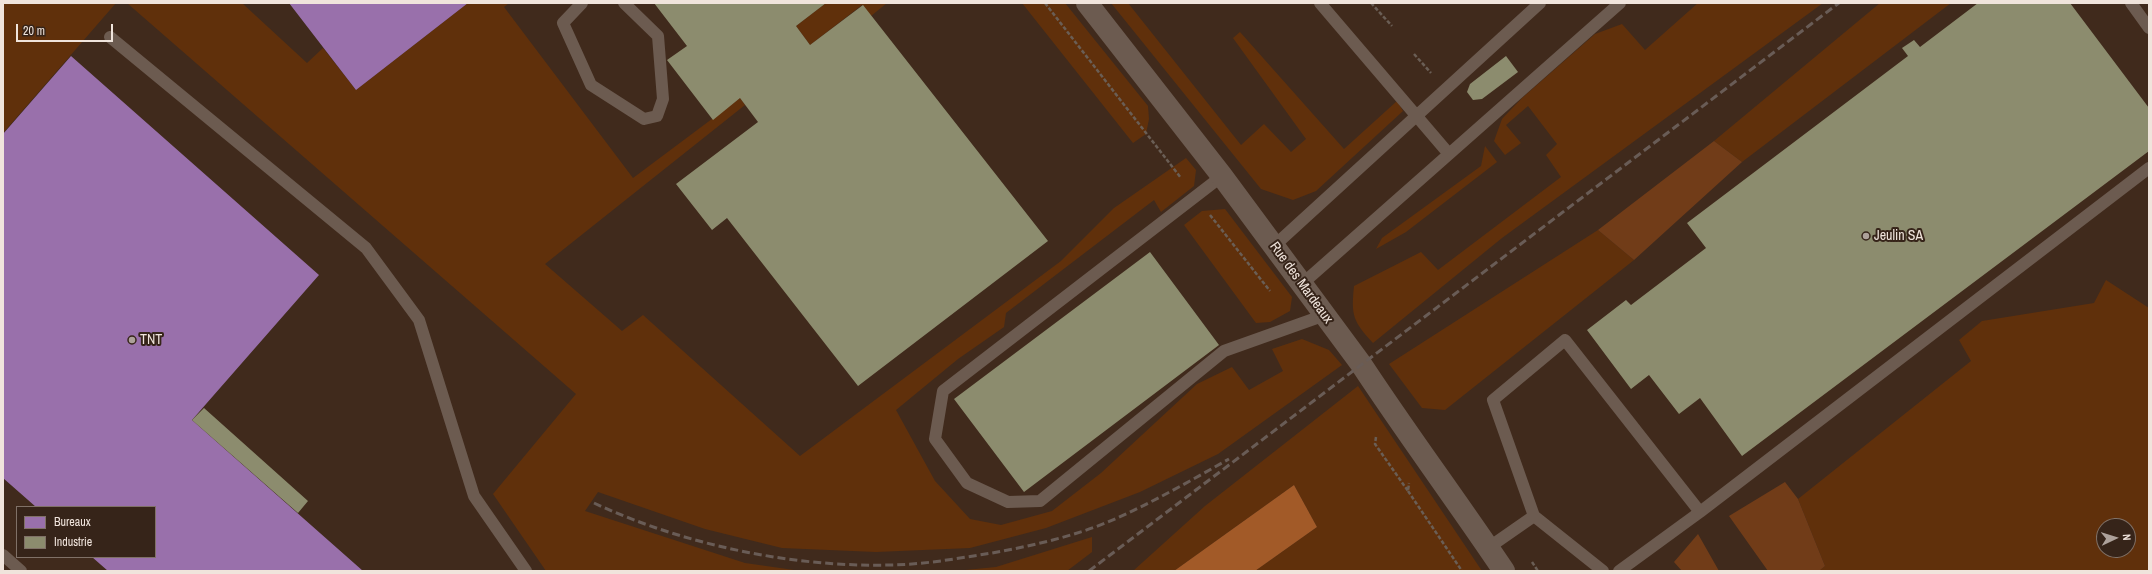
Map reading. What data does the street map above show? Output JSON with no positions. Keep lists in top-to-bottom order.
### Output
{
  "streets": {
    "street": ["Rue des Mardeaux"]
  },
  "places": ["Jeulin SA", "TNT"],
  "legend": ["Bureaux", "Industrie"],
  "scale_bar": "20 m",
  "north": "right"
}
